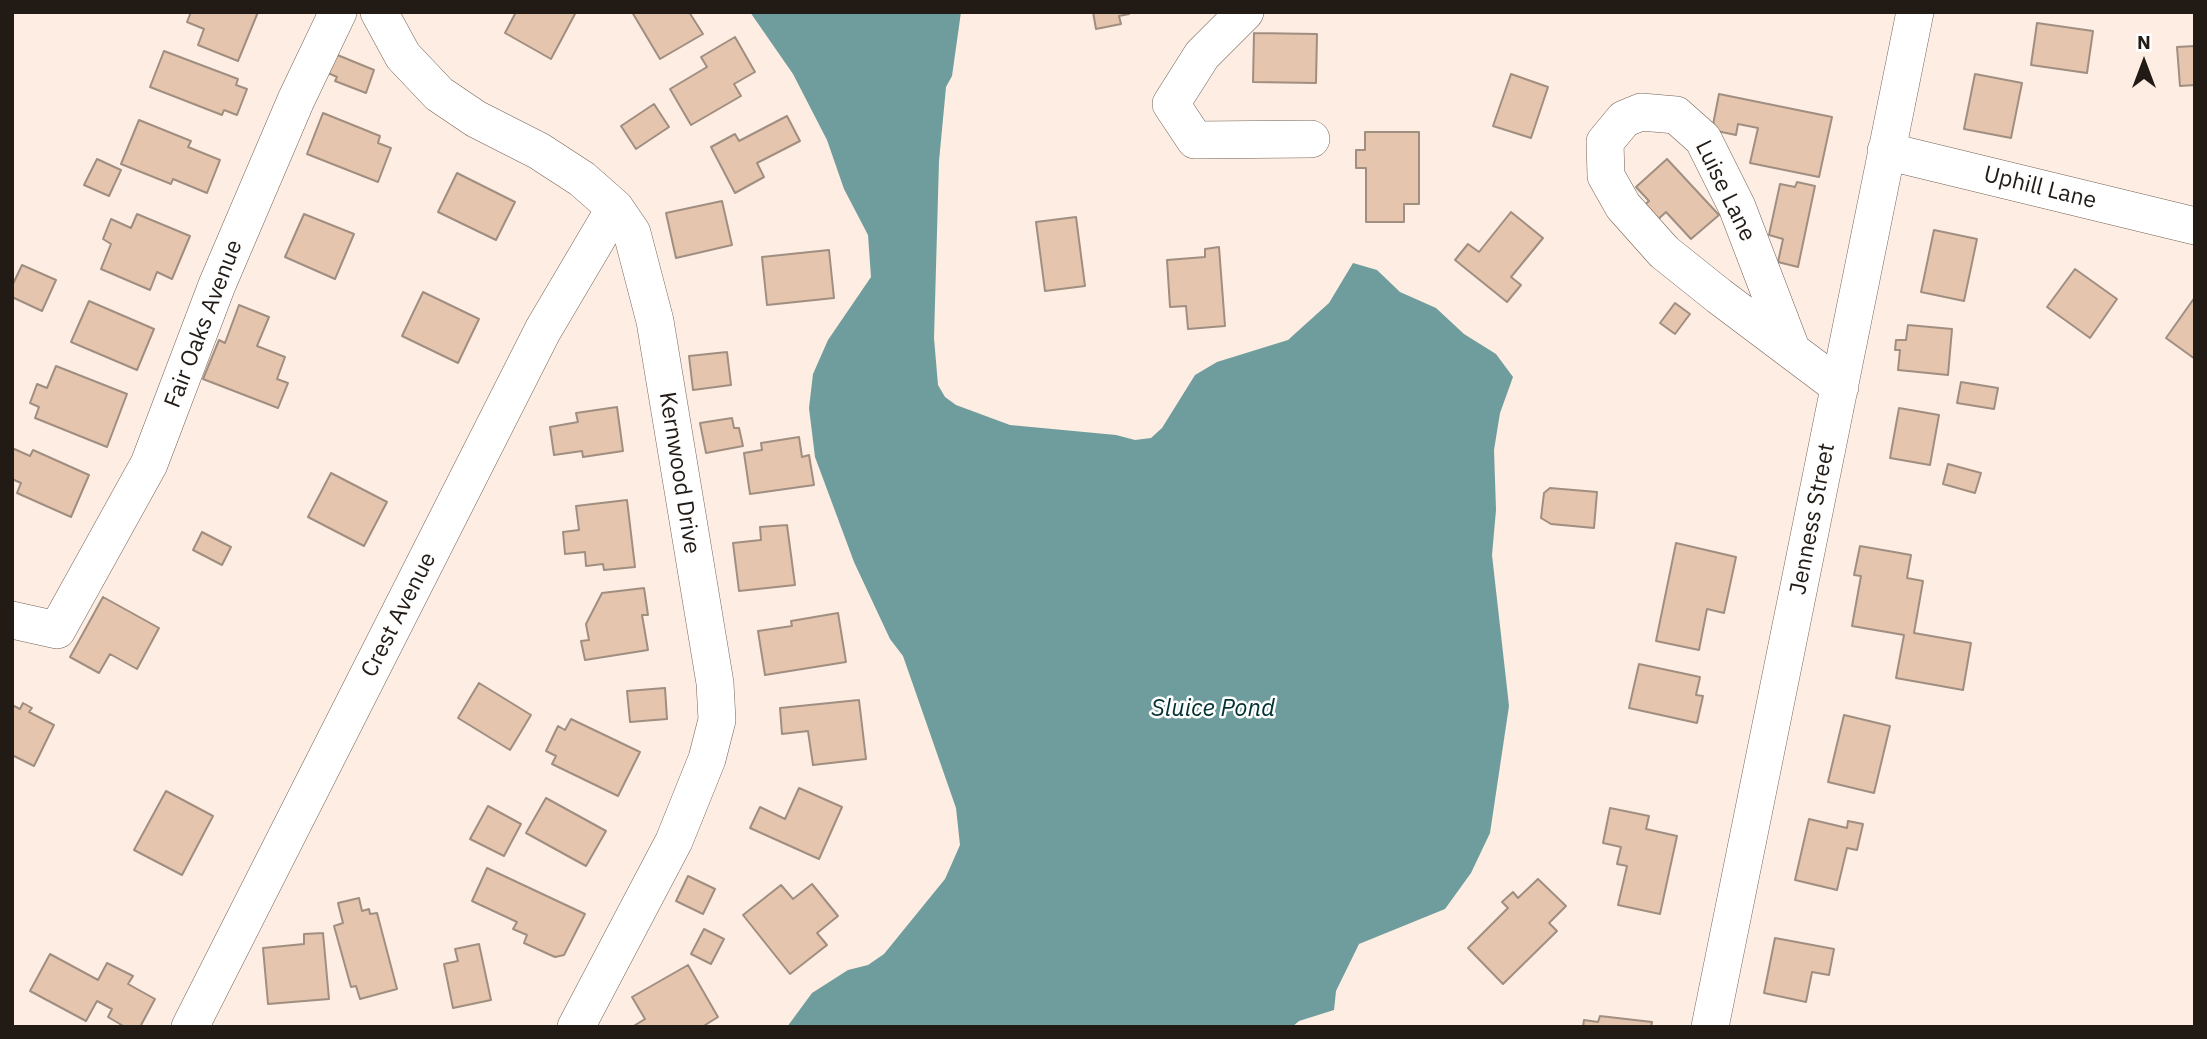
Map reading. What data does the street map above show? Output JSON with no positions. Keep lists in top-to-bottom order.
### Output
{
  "streets": {
    "street": [
      "Uphill Lane",
      "Luise Lane",
      "Fair Oaks Avenue",
      "Kernwood Drive",
      "Jenness Street",
      "Crest Avenue"
    ]
  },
  "crossings": [
    ["Uphill Lane", "Jenness Street"],
    ["Luise Lane", "Jenness Street"],
    ["Kernwood Drive", "Crest Avenue"]
  ],
  "water": ["Sluice Pond"],
  "north": "top"
}
